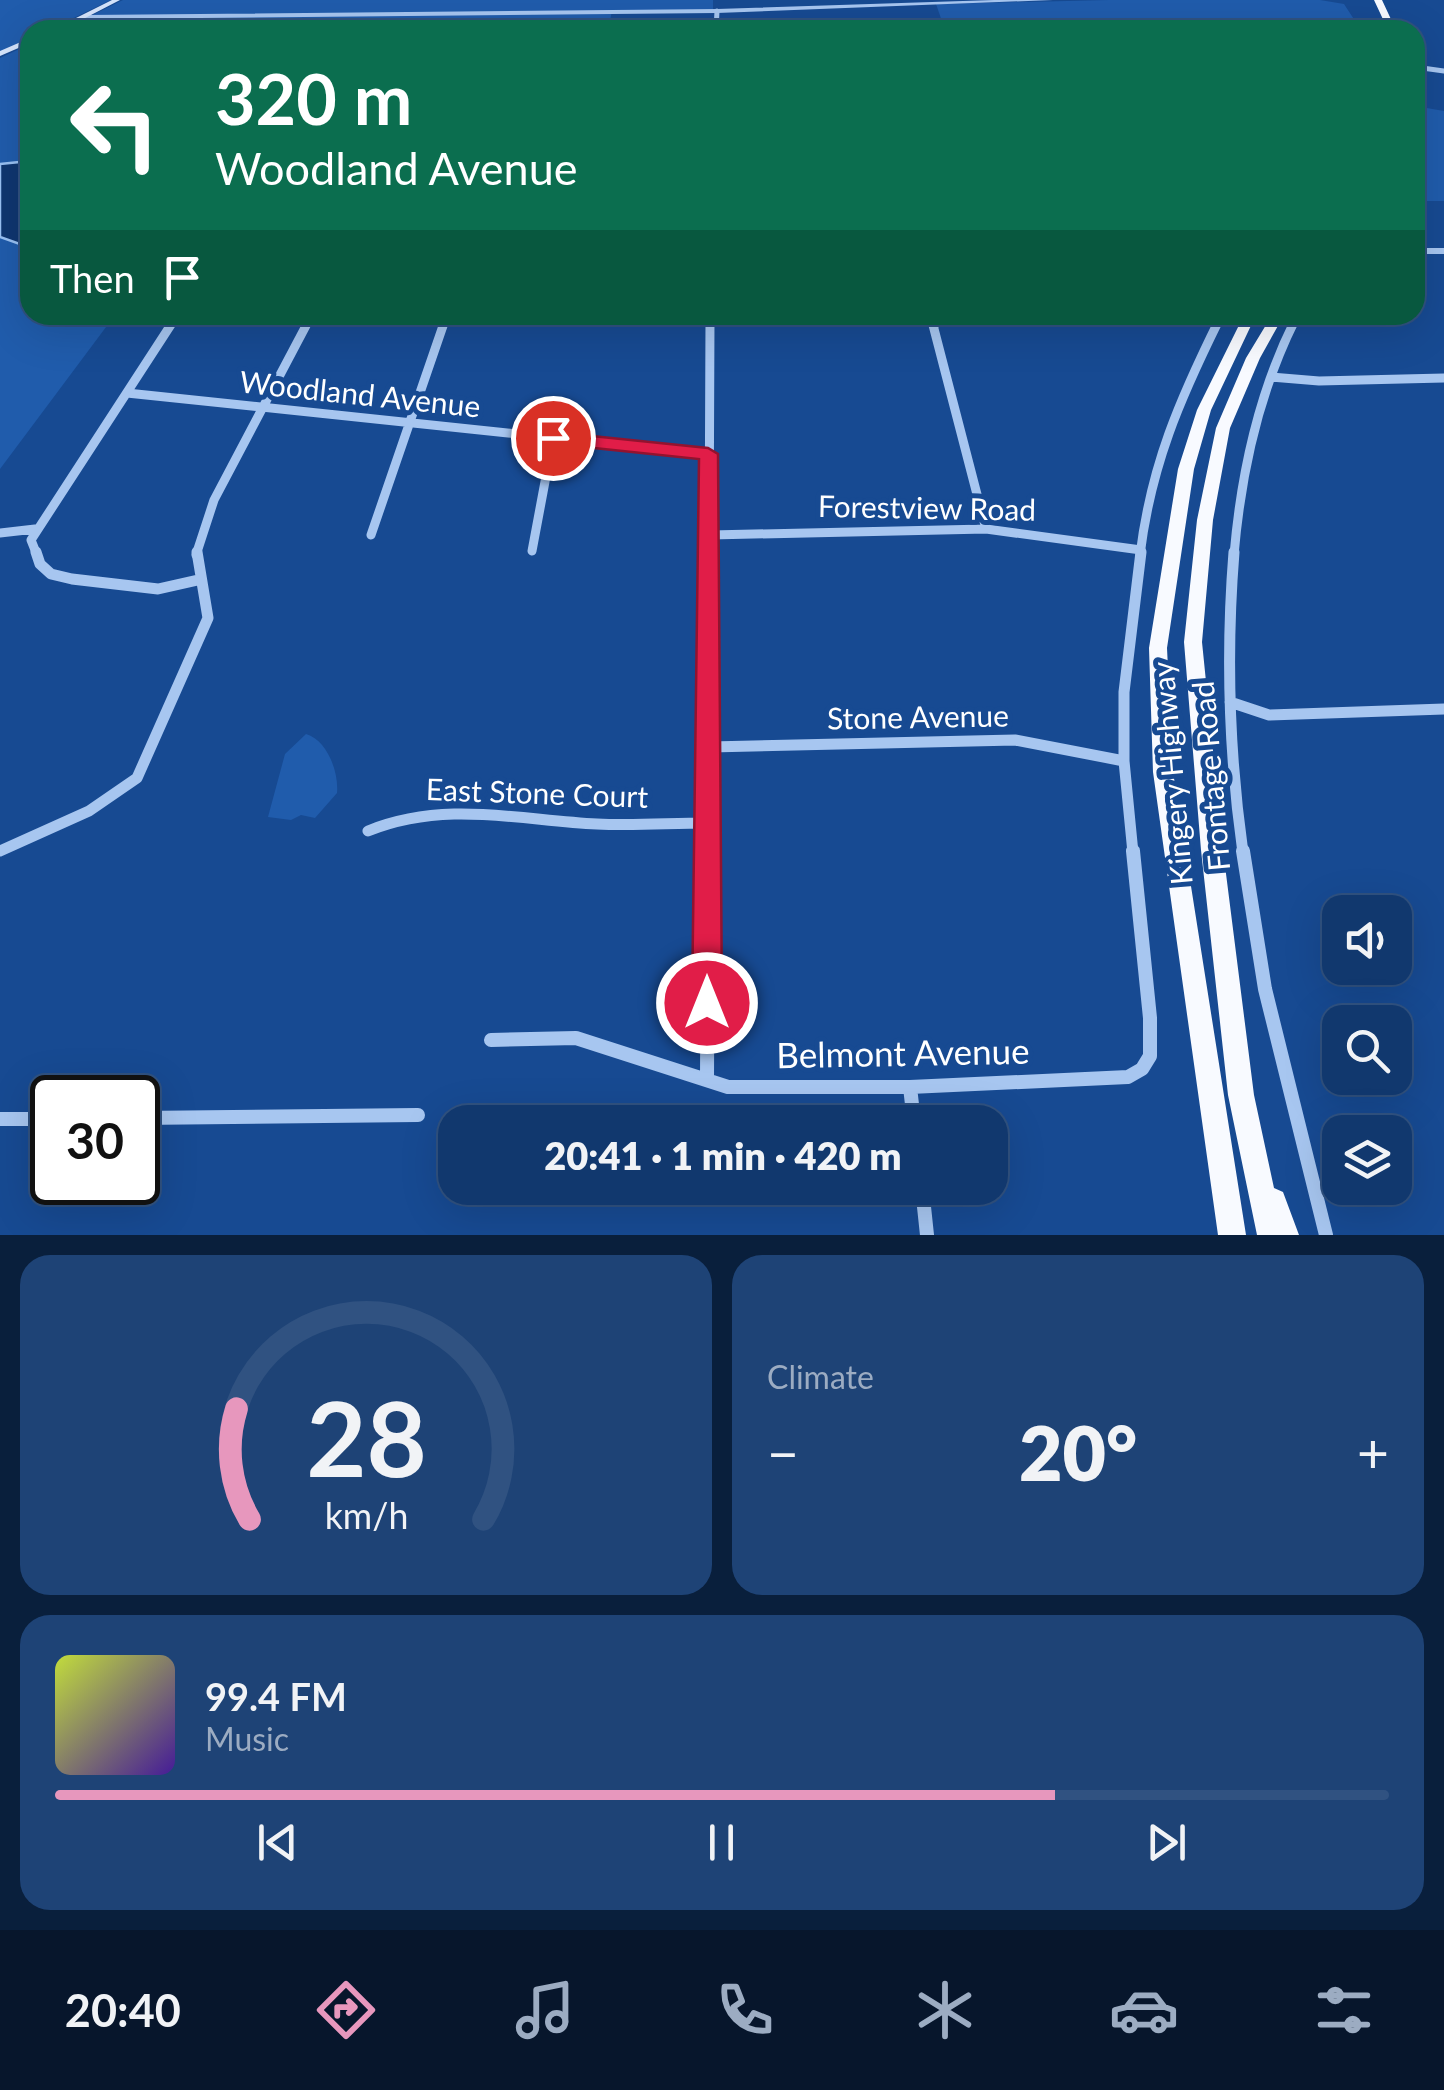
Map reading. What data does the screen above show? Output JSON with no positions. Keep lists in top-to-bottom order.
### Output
{
  "streets": {
    "highway": ["Kingery Highway"],
    "street": [
      "Woodland Avenue",
      "Forestview Road",
      "Stone Avenue",
      "Frontage Road",
      "East Stone Court",
      "Belmont Avenue"
    ]
  },
  "crossings": [
    ["Stone Avenue", "Belmont Avenue"]
  ],
  "page": {
    "turn": ["320 m", "Woodland Avenue"],
    "then": "Then",
    "limit": "30",
    "trip": "20:41 · 1 min · 420 m",
    "tile": "Climate",
    "heat": ["−", "20°", "+"],
    "song": ["99.4 FM", "Music"],
    "tabs": "20:40",
    "gauge": ["28", "km/h"]
  }
}
